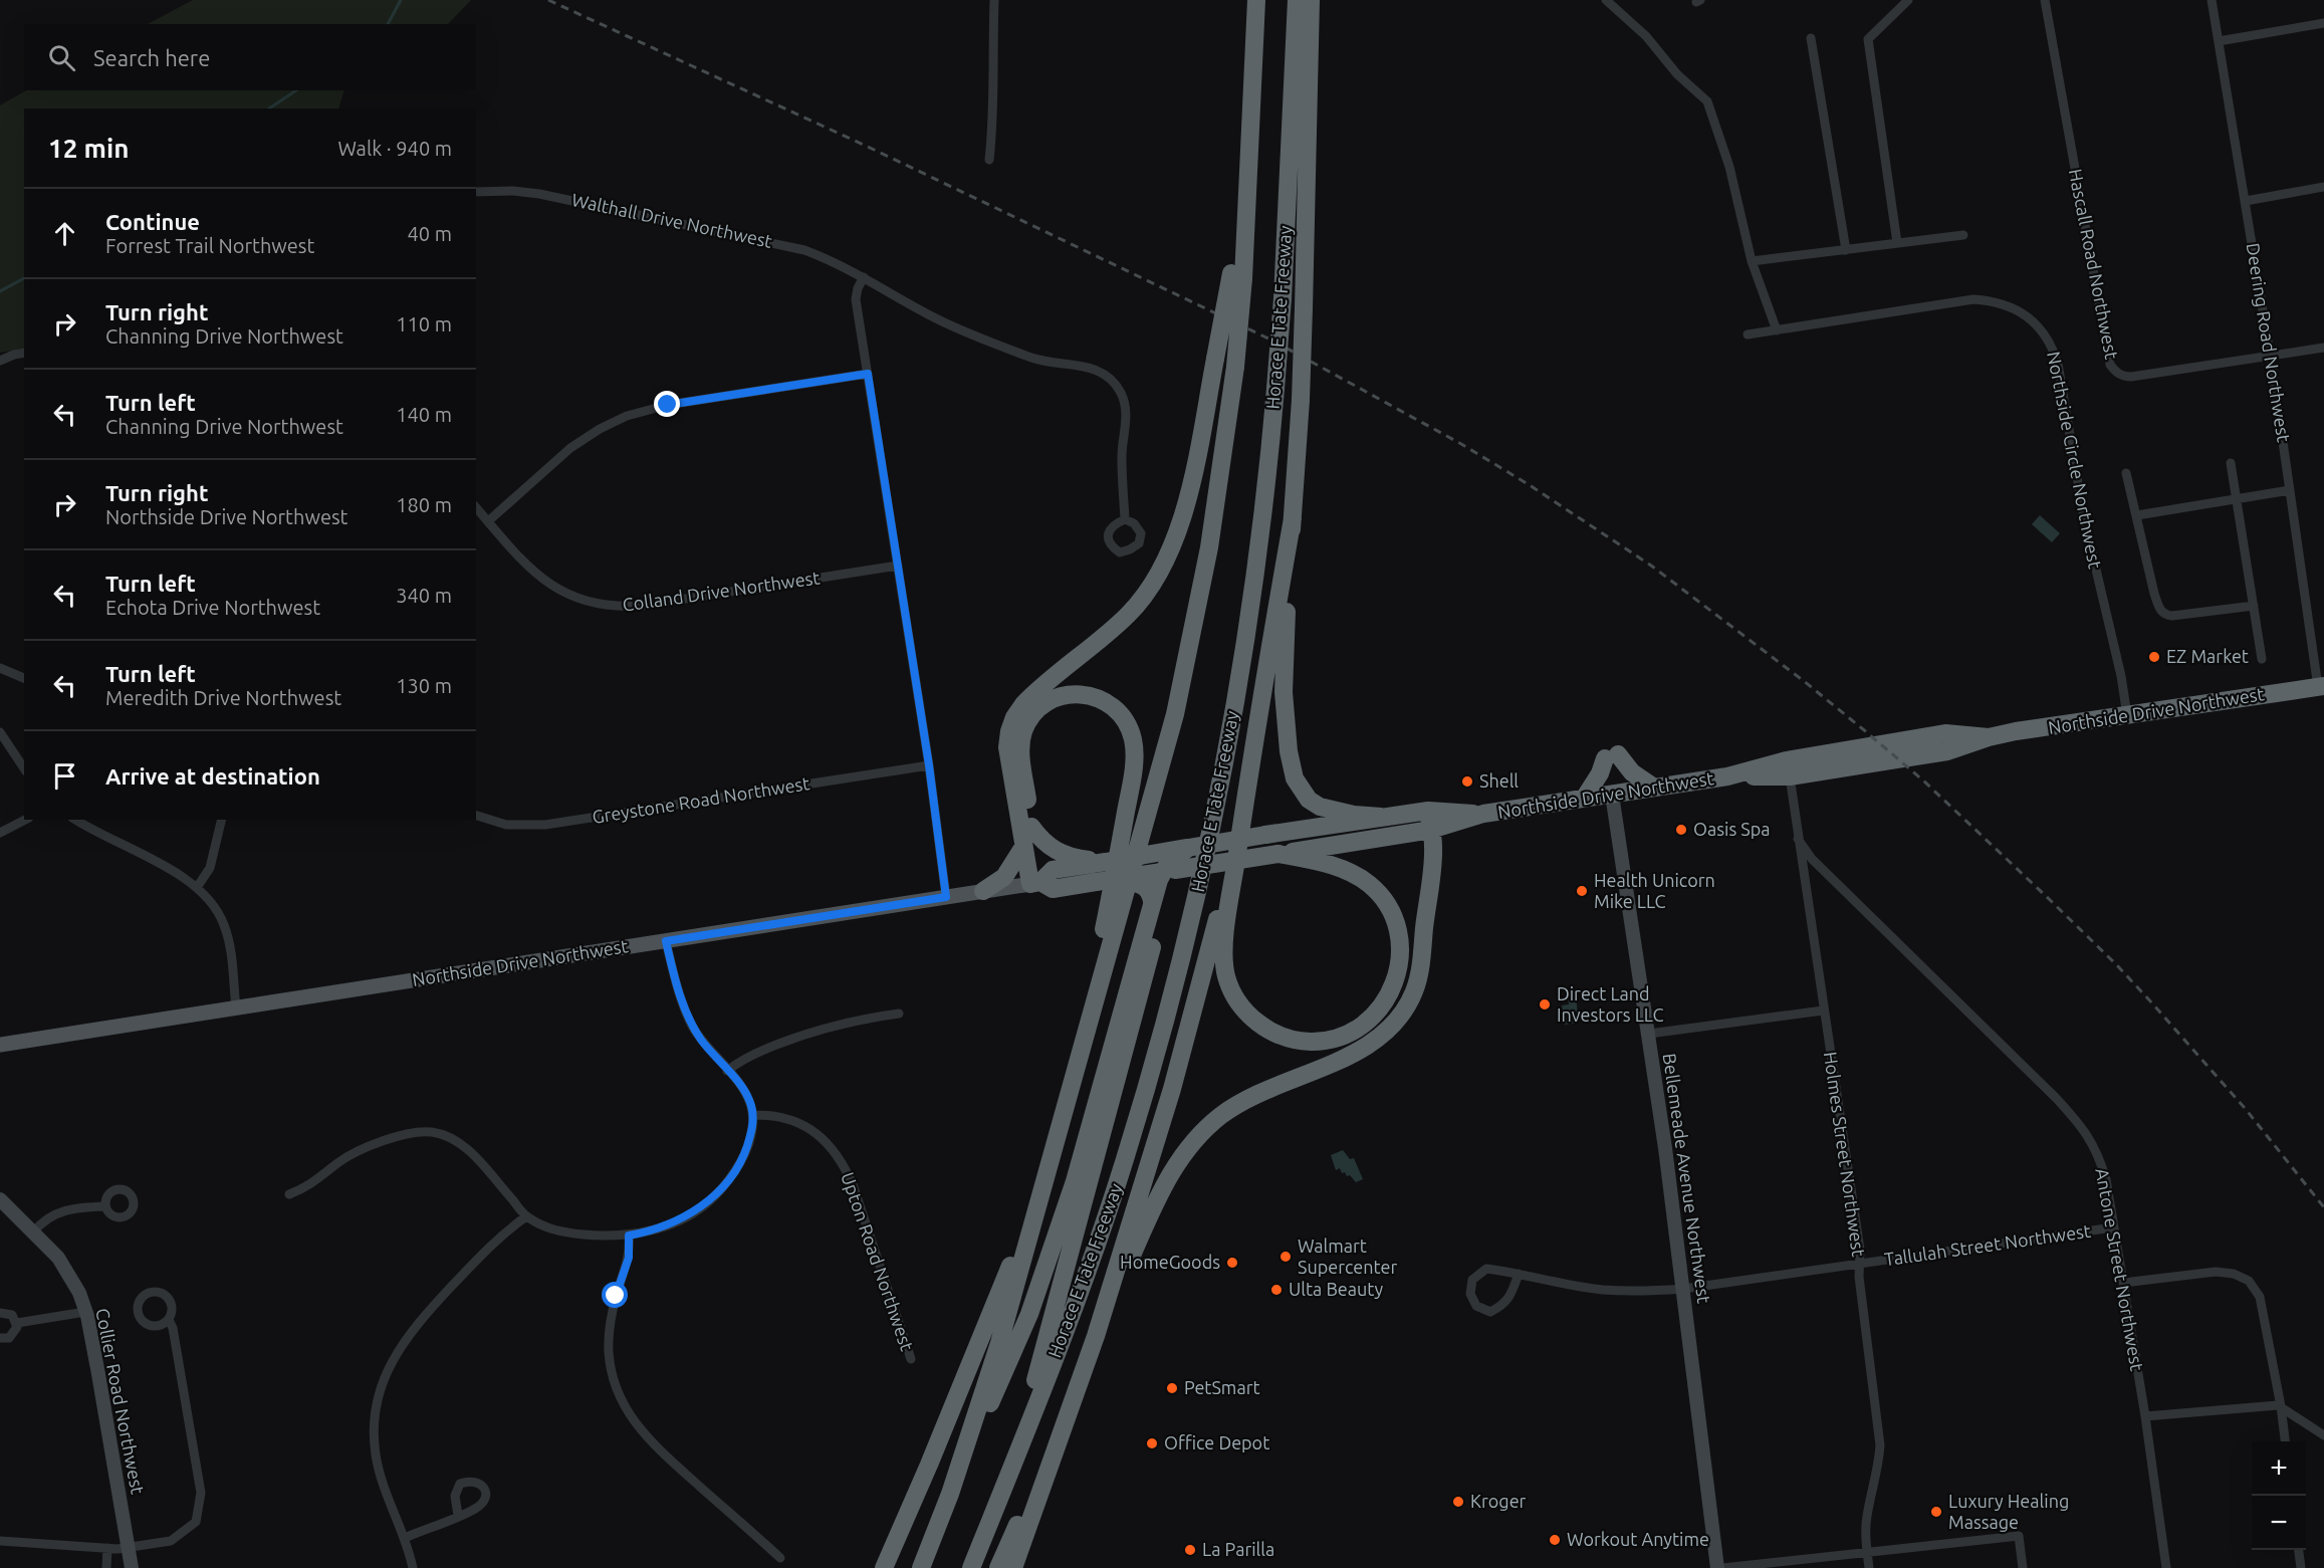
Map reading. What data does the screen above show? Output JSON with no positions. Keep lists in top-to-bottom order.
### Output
{
  "streets": {
    "highway": ["Horace E Tate Freeway", "Northside Drive Northwest"],
    "street": [
      "Walthall Drive Northwest",
      "Hascall Road Northwest",
      "Deering Road Northwest",
      "Northside Circle Northwest",
      "Colland Drive Northwest",
      "Greystone Road Northwest",
      "Holmes Street Northwest",
      "Bellemeade Avenue Northwest",
      "Tallulah Street Northwest",
      "Upton Road Northwest",
      "Antone Street Northwest",
      "Collier Road Northwest"
    ]
  },
  "crossings": [
    ["Hascall Road Northwest", "Deering Road Northwest"],
    ["Deering Road Northwest", "Northside Drive Northwest"],
    ["Northside Circle Northwest", "Northside Drive Northwest"],
    ["Northside Drive Northwest", "Holmes Street Northwest"],
    ["Northside Drive Northwest", "Bellemeade Avenue Northwest"],
    ["Holmes Street Northwest", "Tallulah Street Northwest"],
    ["Holmes Street Northwest", "Antone Street Northwest"],
    ["Bellemeade Avenue Northwest", "Tallulah Street Northwest"],
    ["Tallulah Street Northwest", "Antone Street Northwest"]
  ],
  "places": [
    "EZ Market",
    "Shell",
    "Oasis Spa",
    "Health Unicorn Mike LLC",
    "Direct Land Investors LLC",
    "Walmart Supercenter",
    "HomeGoods",
    "Ulta Beauty",
    "PetSmart",
    "Office Depot",
    "Kroger",
    "Luxury Healing Massage",
    "Workout Anytime",
    "La Parilla"
  ],
  "page": {
    "search": "Search here",
    "heading": ["12 min", "Walk · 940 m"],
    "list": [
      ["Continue", "Forrest Trail Northwest", "40 m"],
      ["Turn right", "Channing Drive Northwest", "110 m"],
      ["Turn left", "Channing Drive Northwest", "140 m"],
      ["Turn right", "Northside Drive Northwest", "180 m"],
      ["Turn left", "Echota Drive Northwest", "340 m"],
      ["Turn left", "Meredith Drive Northwest", "130 m"],
      "Arrive at destination"
    ],
    "map_buttons": ["+", "−"]
  }
}
